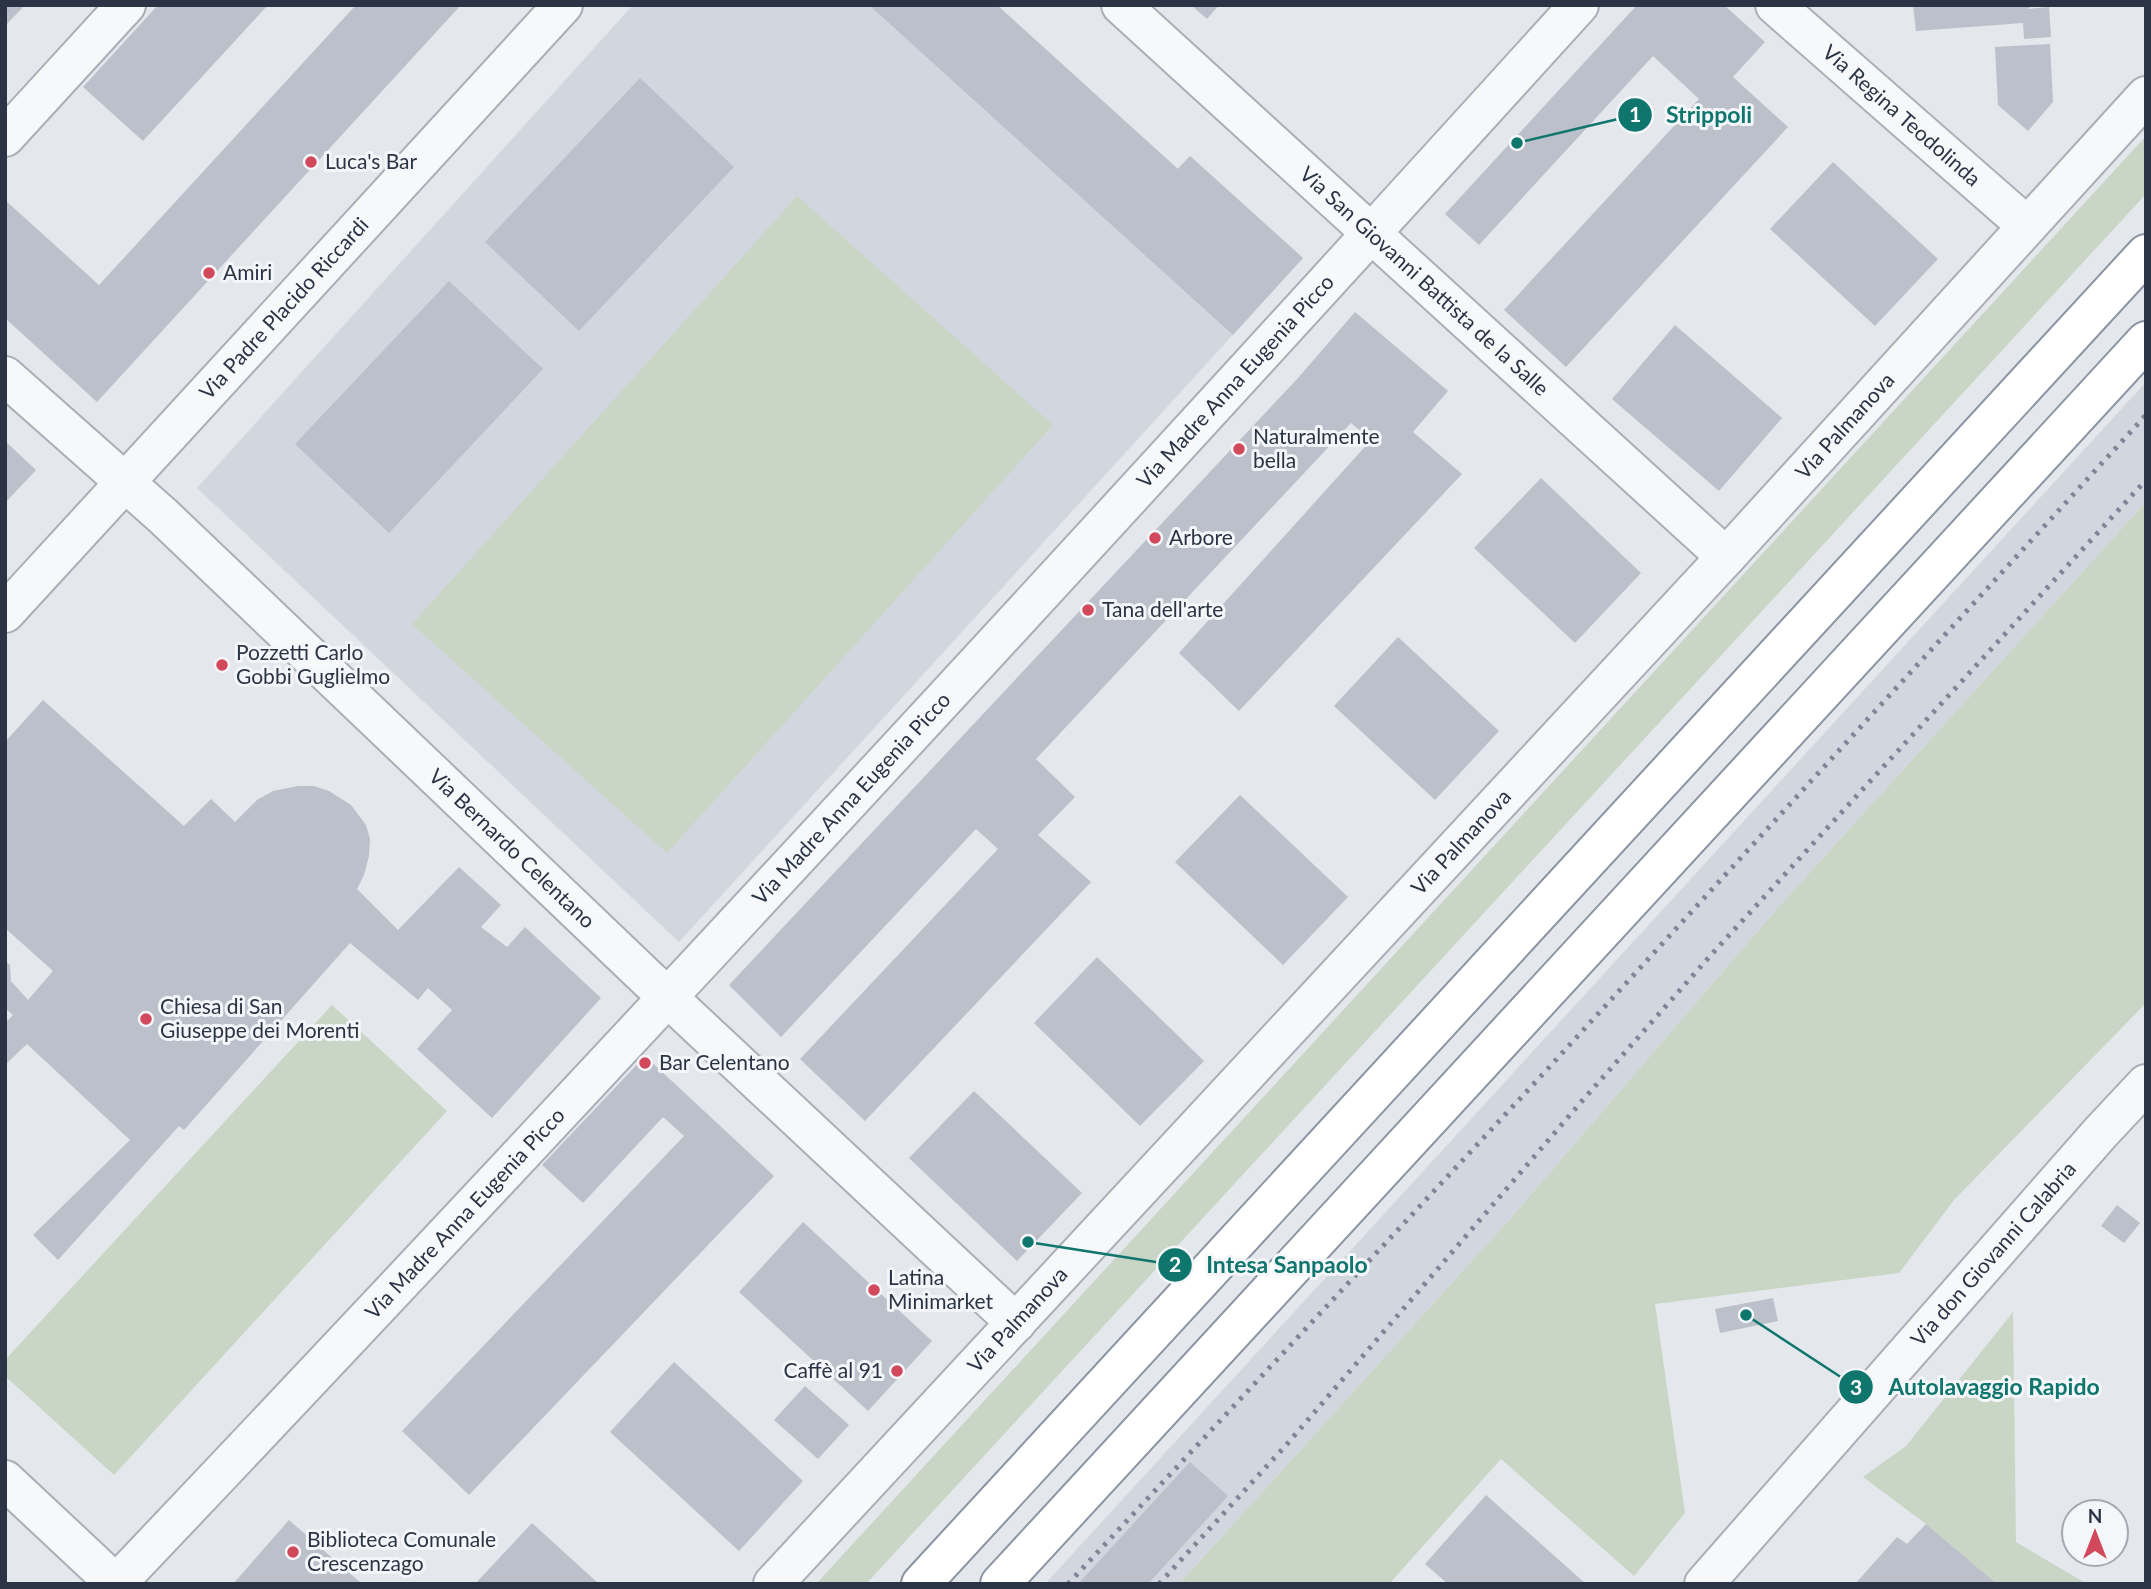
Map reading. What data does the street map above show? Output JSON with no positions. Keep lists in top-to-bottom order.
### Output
{
  "streets": {
    "street": [
      "Via Regina Teodolinda",
      "Via San Giovanni Battista de la Salle",
      "Via Padre Placido Riccardi",
      "Via Madre Anna Eugenia Picco",
      "Via Palmanova",
      "Via Bernardo Celentano",
      "Via don Giovanni Calabria"
    ]
  },
  "crossings": [
    ["Via Regina Teodolinda", "Via Palmanova"],
    ["Via San Giovanni Battista de la Salle", "Via Madre Anna Eugenia Picco"],
    ["Via San Giovanni Battista de la Salle", "Via Palmanova"],
    ["Via Padre Placido Riccardi", "Via Bernardo Celentano"],
    ["Via Madre Anna Eugenia Picco", "Via Bernardo Celentano"],
    ["Via Palmanova", "Via Bernardo Celentano"]
  ],
  "places": [
    "Strippoli",
    "Luca's Bar",
    "Amiri",
    "Naturalmente bella",
    "Arbore",
    "Tana dell'arte",
    "Pozzetti Carlo Gobbi Guglielmo",
    "Chiesa di San Giuseppe dei Morenti",
    "Bar Celentano",
    "Intesa Sanpaolo",
    "Latina Minimarket",
    "Autolavaggio Rapido",
    "Caffè al 91",
    "Biblioteca Comunale Crescenzago"
  ],
  "north": "top"
}
